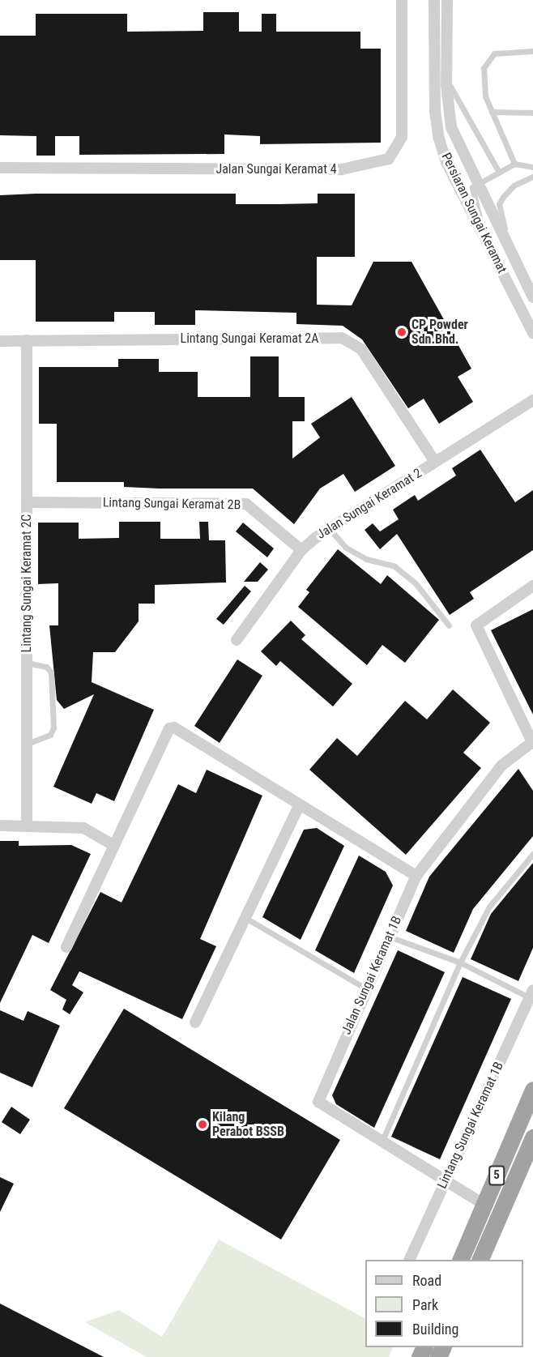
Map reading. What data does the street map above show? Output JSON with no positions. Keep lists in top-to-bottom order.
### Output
{
  "streets": {
    "highway": ["5"],
    "street": [
      "Jalan Sungai Keramat 4",
      "Persiaran Sungai Keramat",
      "Lintang Sungai Keramat 2A",
      "Lintang Sungai Keramat 2B",
      "Jalan Sungai Keramat 2",
      "Lintang Sungai Keramat 2C",
      "Jalan Sungai Keramat 1B",
      "Lintang Sungai Keramat 1B"
    ]
  },
  "crossings": [
    ["Lintang Sungai Keramat 2A", "Jalan Sungai Keramat 2"],
    ["Lintang Sungai Keramat 2A", "Lintang Sungai Keramat 2C"],
    ["Lintang Sungai Keramat 2B", "Jalan Sungai Keramat 2"],
    ["Lintang Sungai Keramat 2B", "Lintang Sungai Keramat 2C"],
    ["Jalan Sungai Keramat 1B", "Lintang Sungai Keramat 1B"],
    ["Jalan Sungai Keramat 1B", "5"]
  ],
  "places": ["CP Powder Sdn.Bhd.", "Kilang Perabot BSSB"],
  "legend": ["Road", "Park", "Building"]
}
